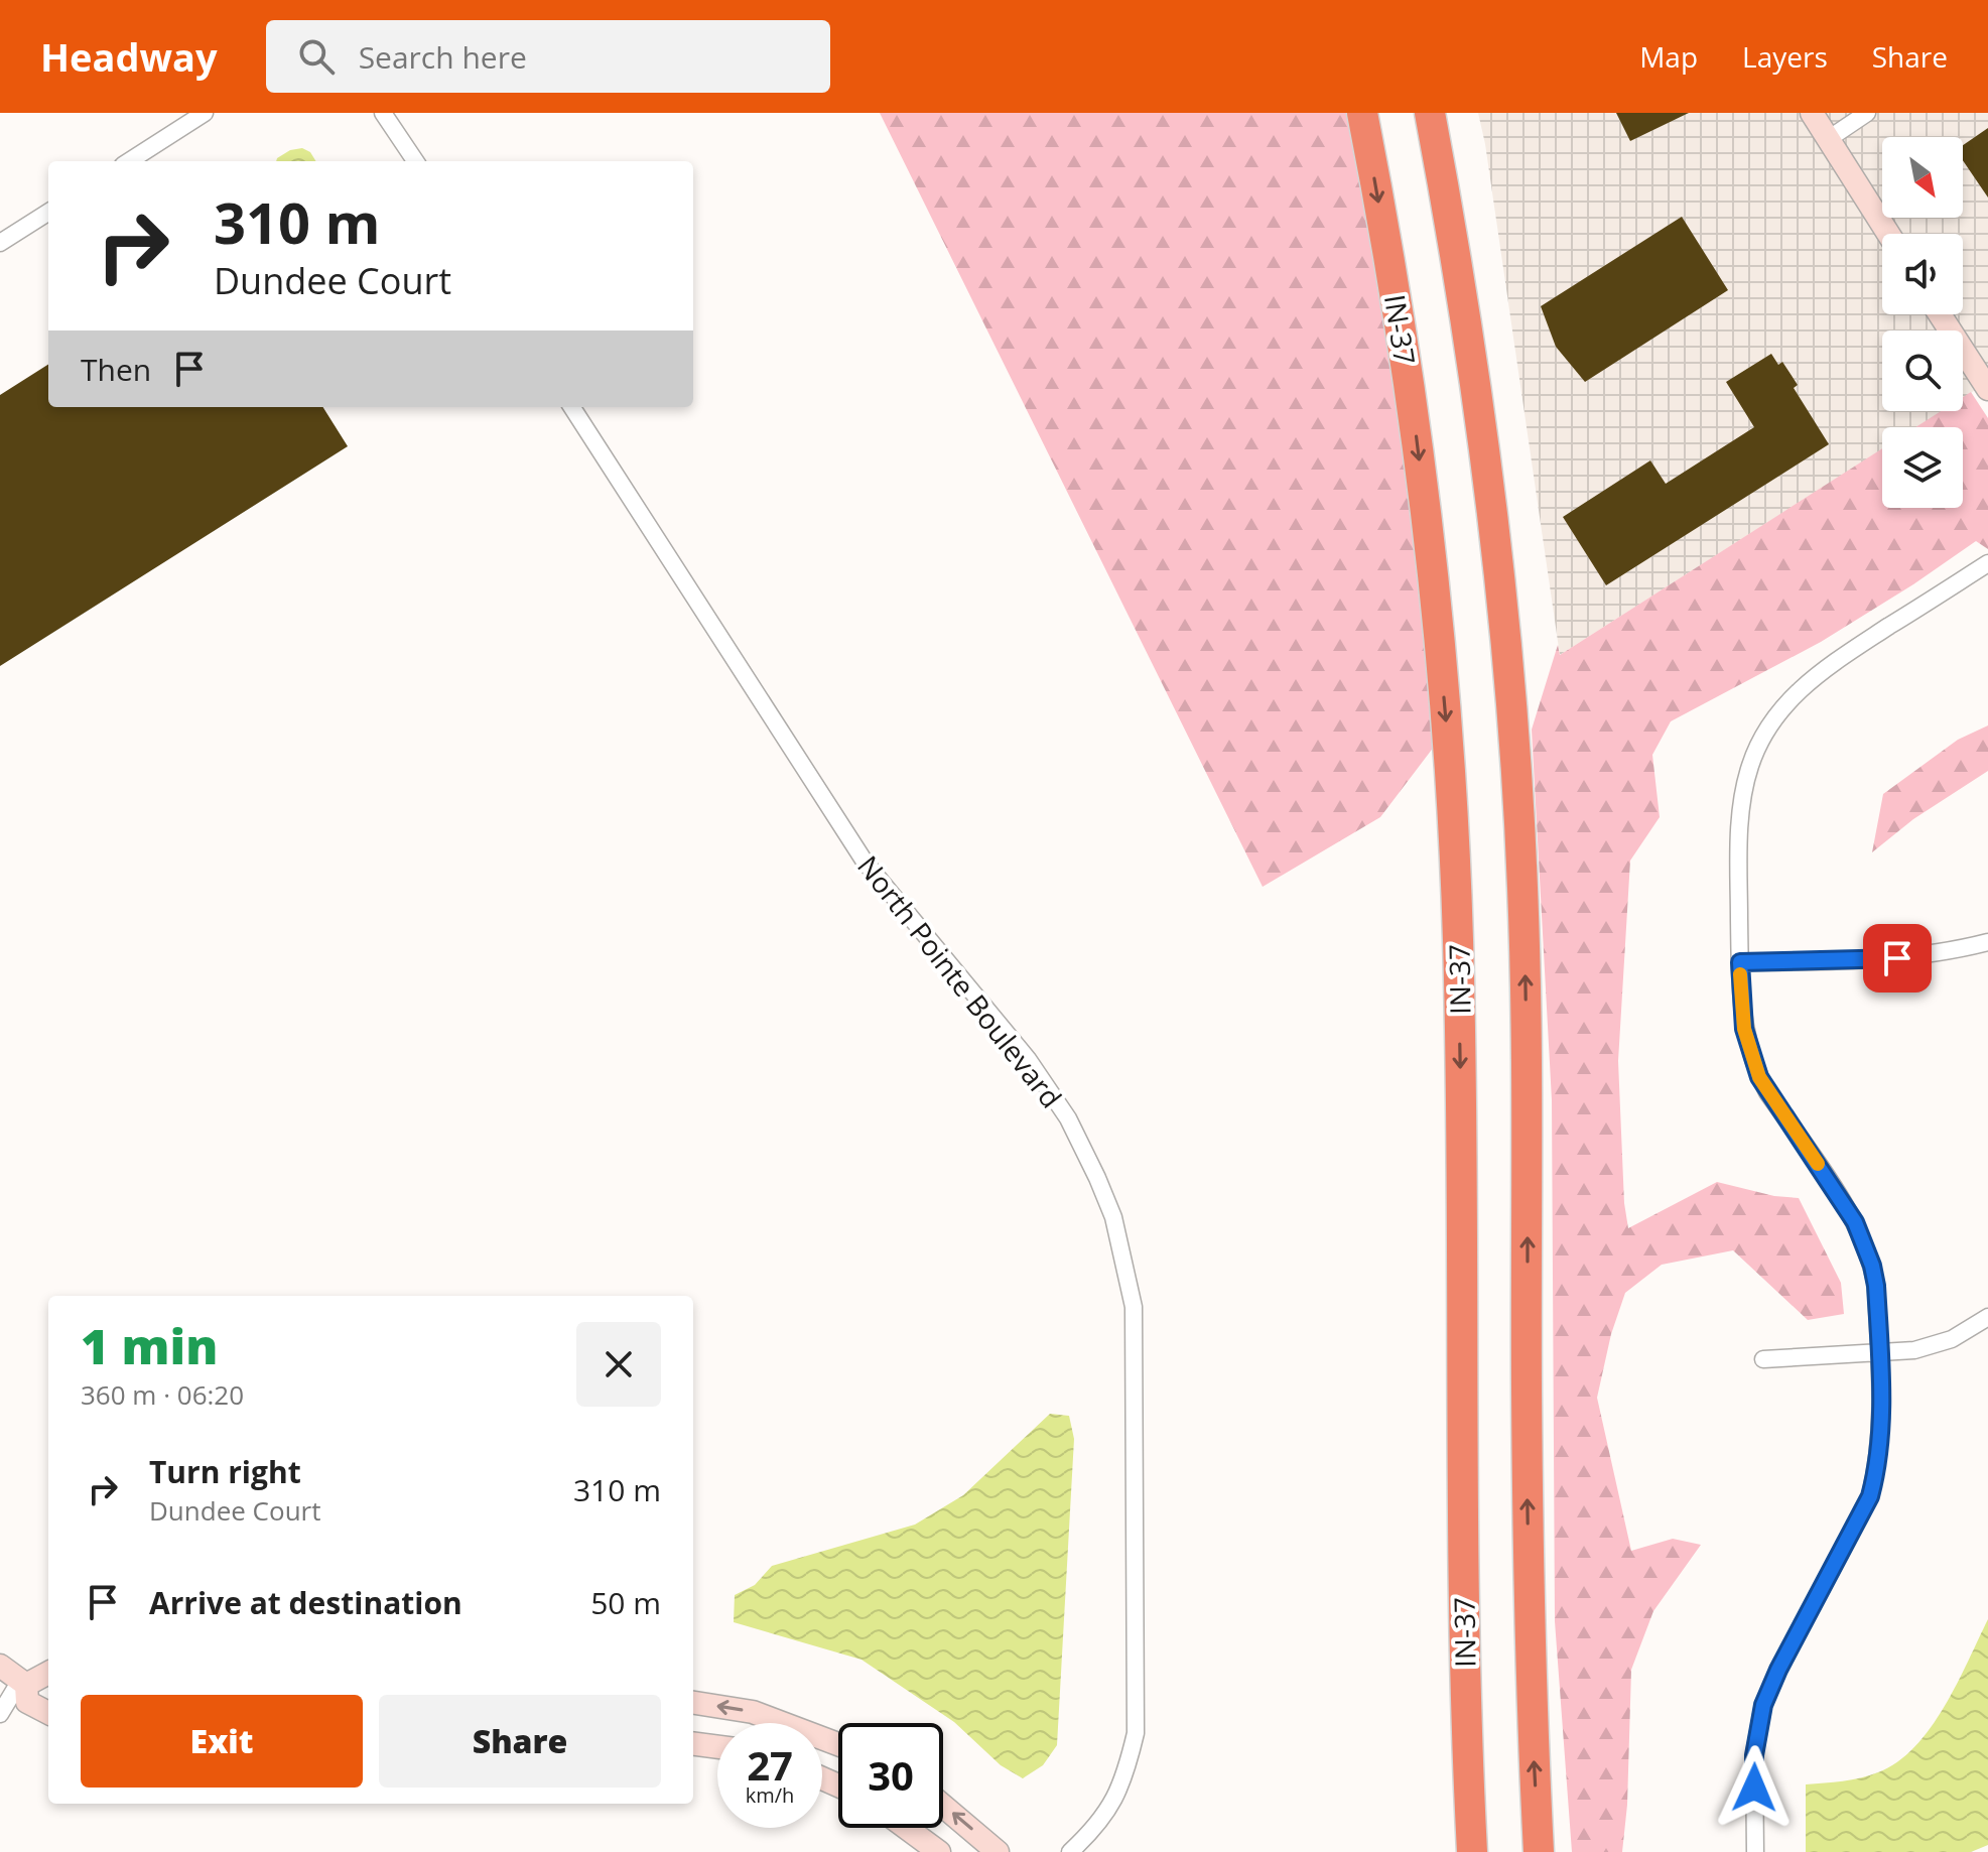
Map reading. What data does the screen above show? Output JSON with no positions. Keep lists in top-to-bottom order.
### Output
{
  "streets": {
    "highway": ["IN-37"],
    "street": ["North Pointe Boulevard"]
  },
  "north": "bottom right",
  "page": {
    "header": "Headway",
    "search": "Search here",
    "nav": ["Map", "Layers", "Share"],
    "turn": ["310 m", "Dundee Court"],
    "then": "Then",
    "heading": ["1 min", "360 m · 06:20"],
    "list": [
      {
        "name": "Turn right",
        "note": "Dundee Court",
        "value": "310 m"
      },
      {
        "name": "Arrive at destination",
        "value": "50 m"
      }
    ],
    "buttons": ["Exit", "Share"],
    "speed": "27 km/h",
    "limit": "30"
  }
}
